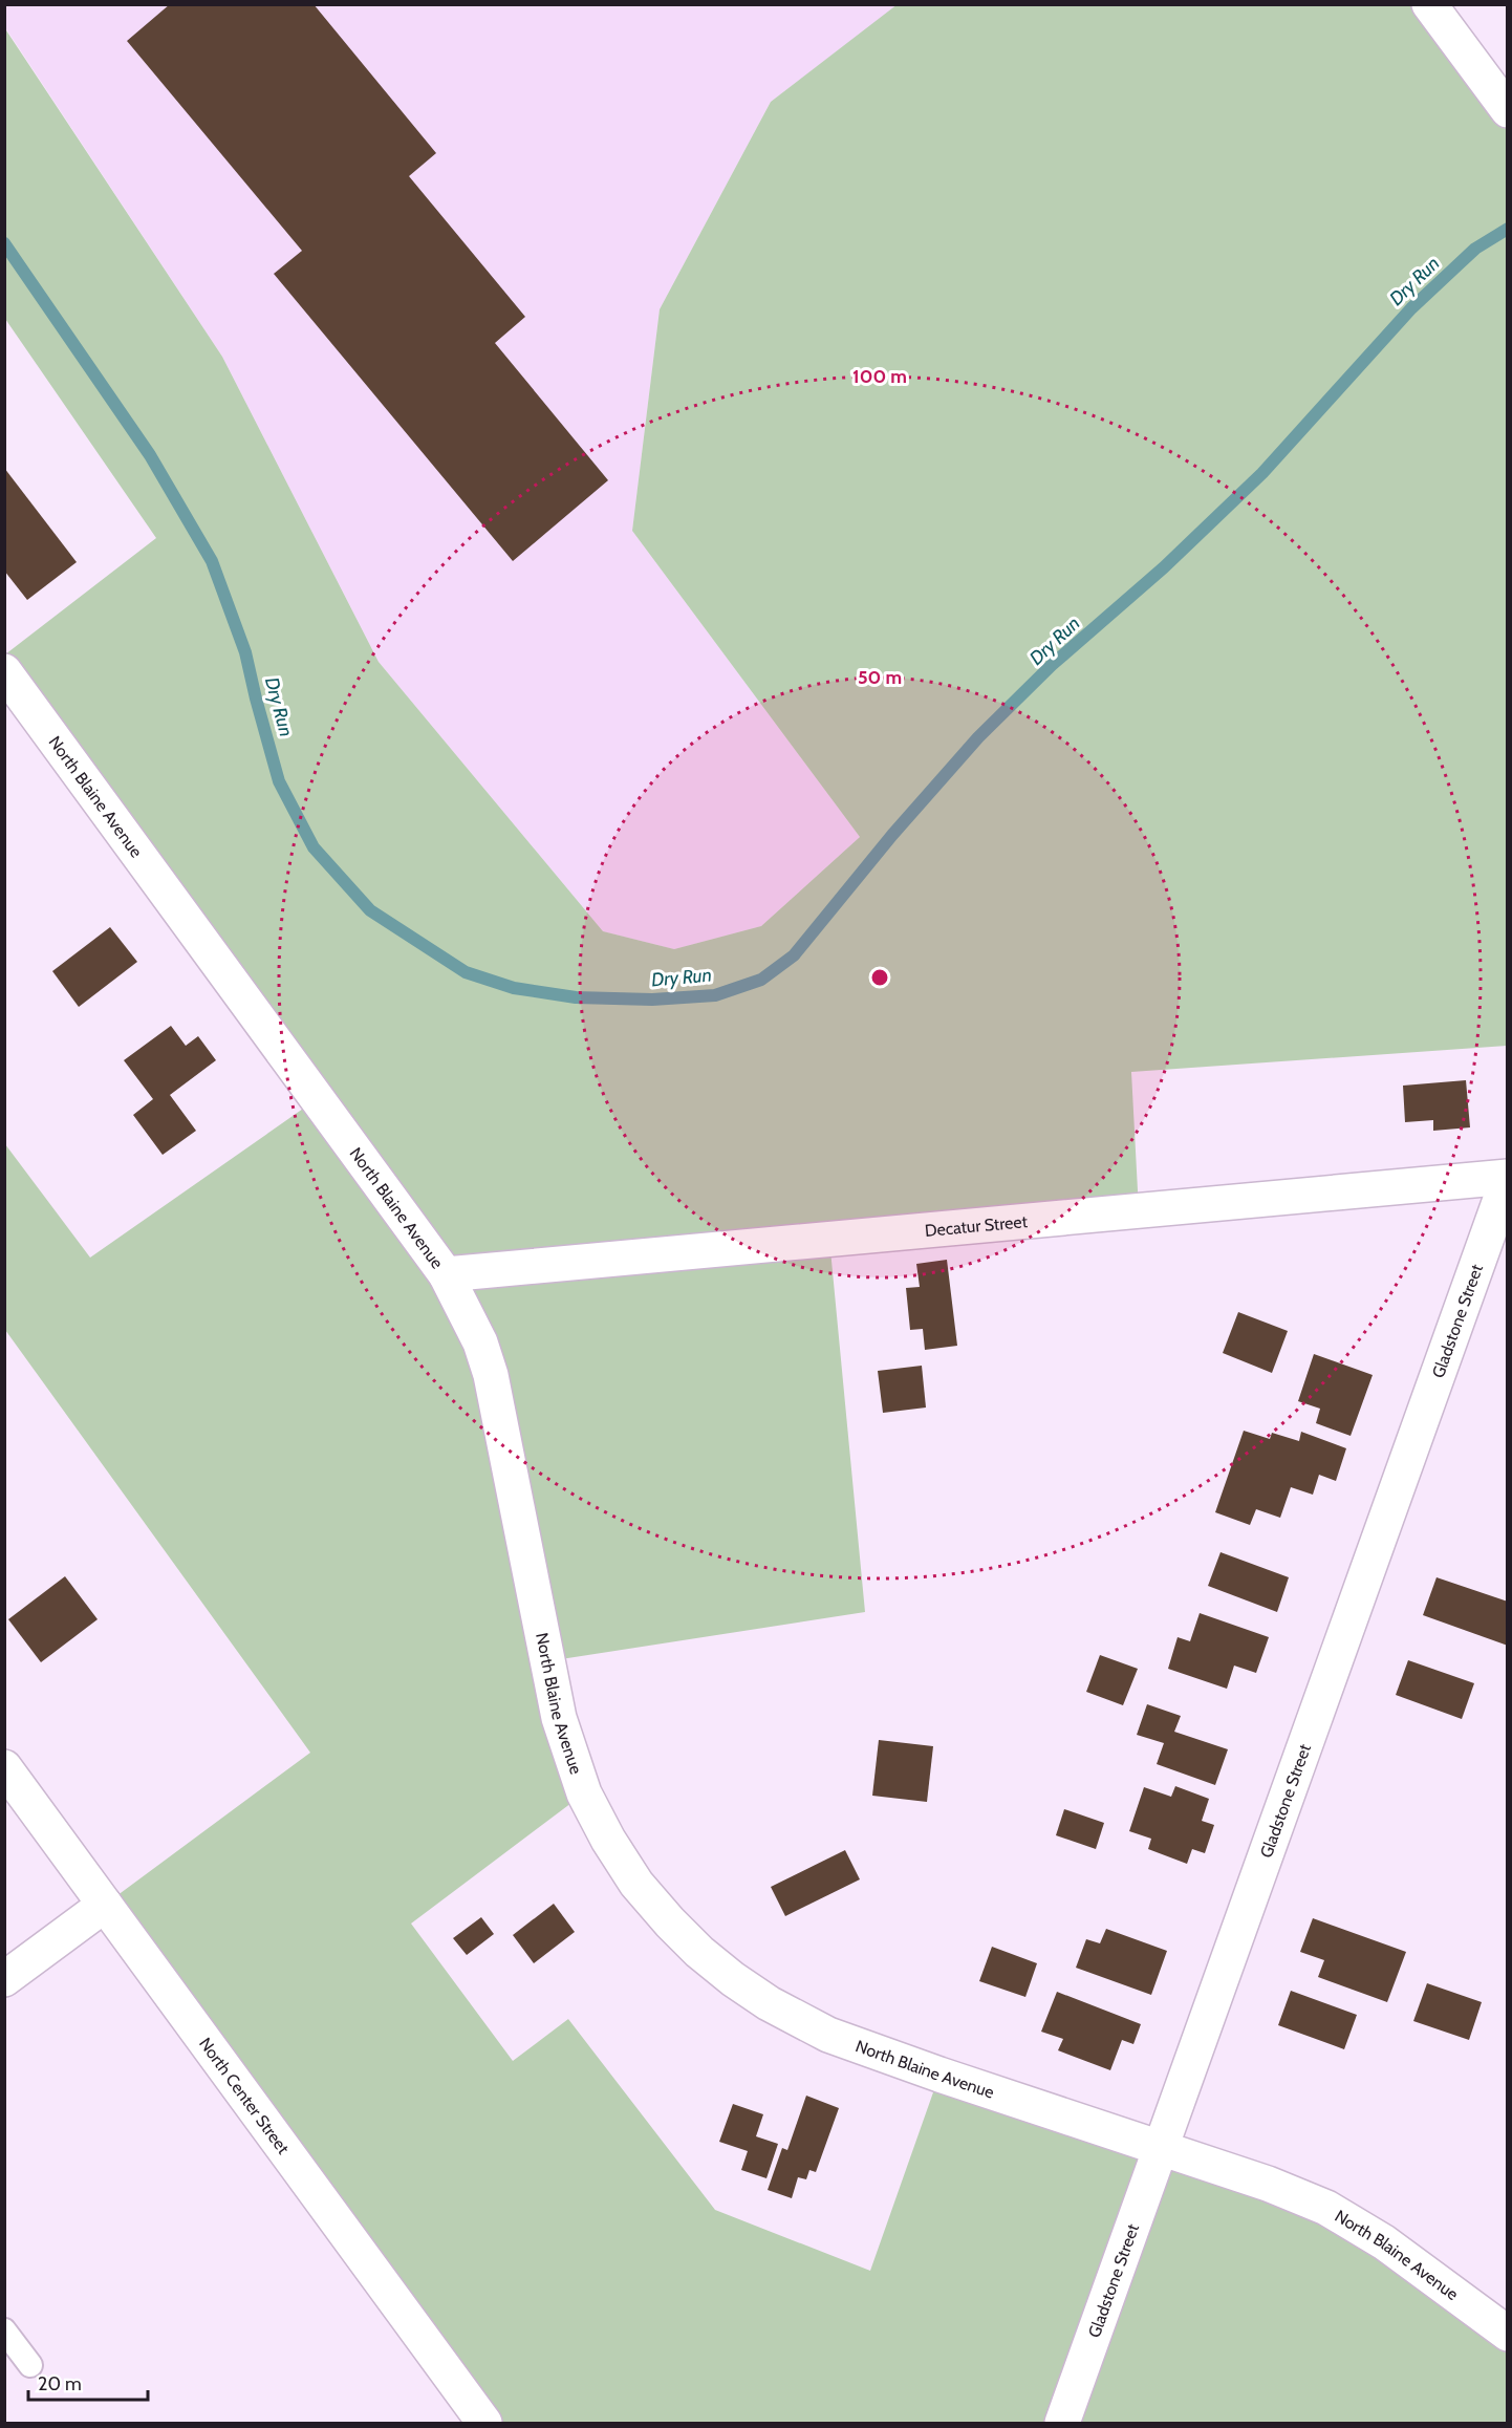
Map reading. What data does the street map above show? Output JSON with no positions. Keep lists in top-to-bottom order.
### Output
{
  "streets": {
    "street": [
      "North Blaine Avenue",
      "Decatur Street",
      "Gladstone Street",
      "North Center Street"
    ]
  },
  "crossings": [
    ["North Blaine Avenue", "Decatur Street"],
    ["North Blaine Avenue", "Gladstone Street"],
    ["Decatur Street", "Gladstone Street"]
  ],
  "water": ["Dry Run"],
  "scale_bar": "20 m",
  "rings": ["100 m", "50 m"]
}
